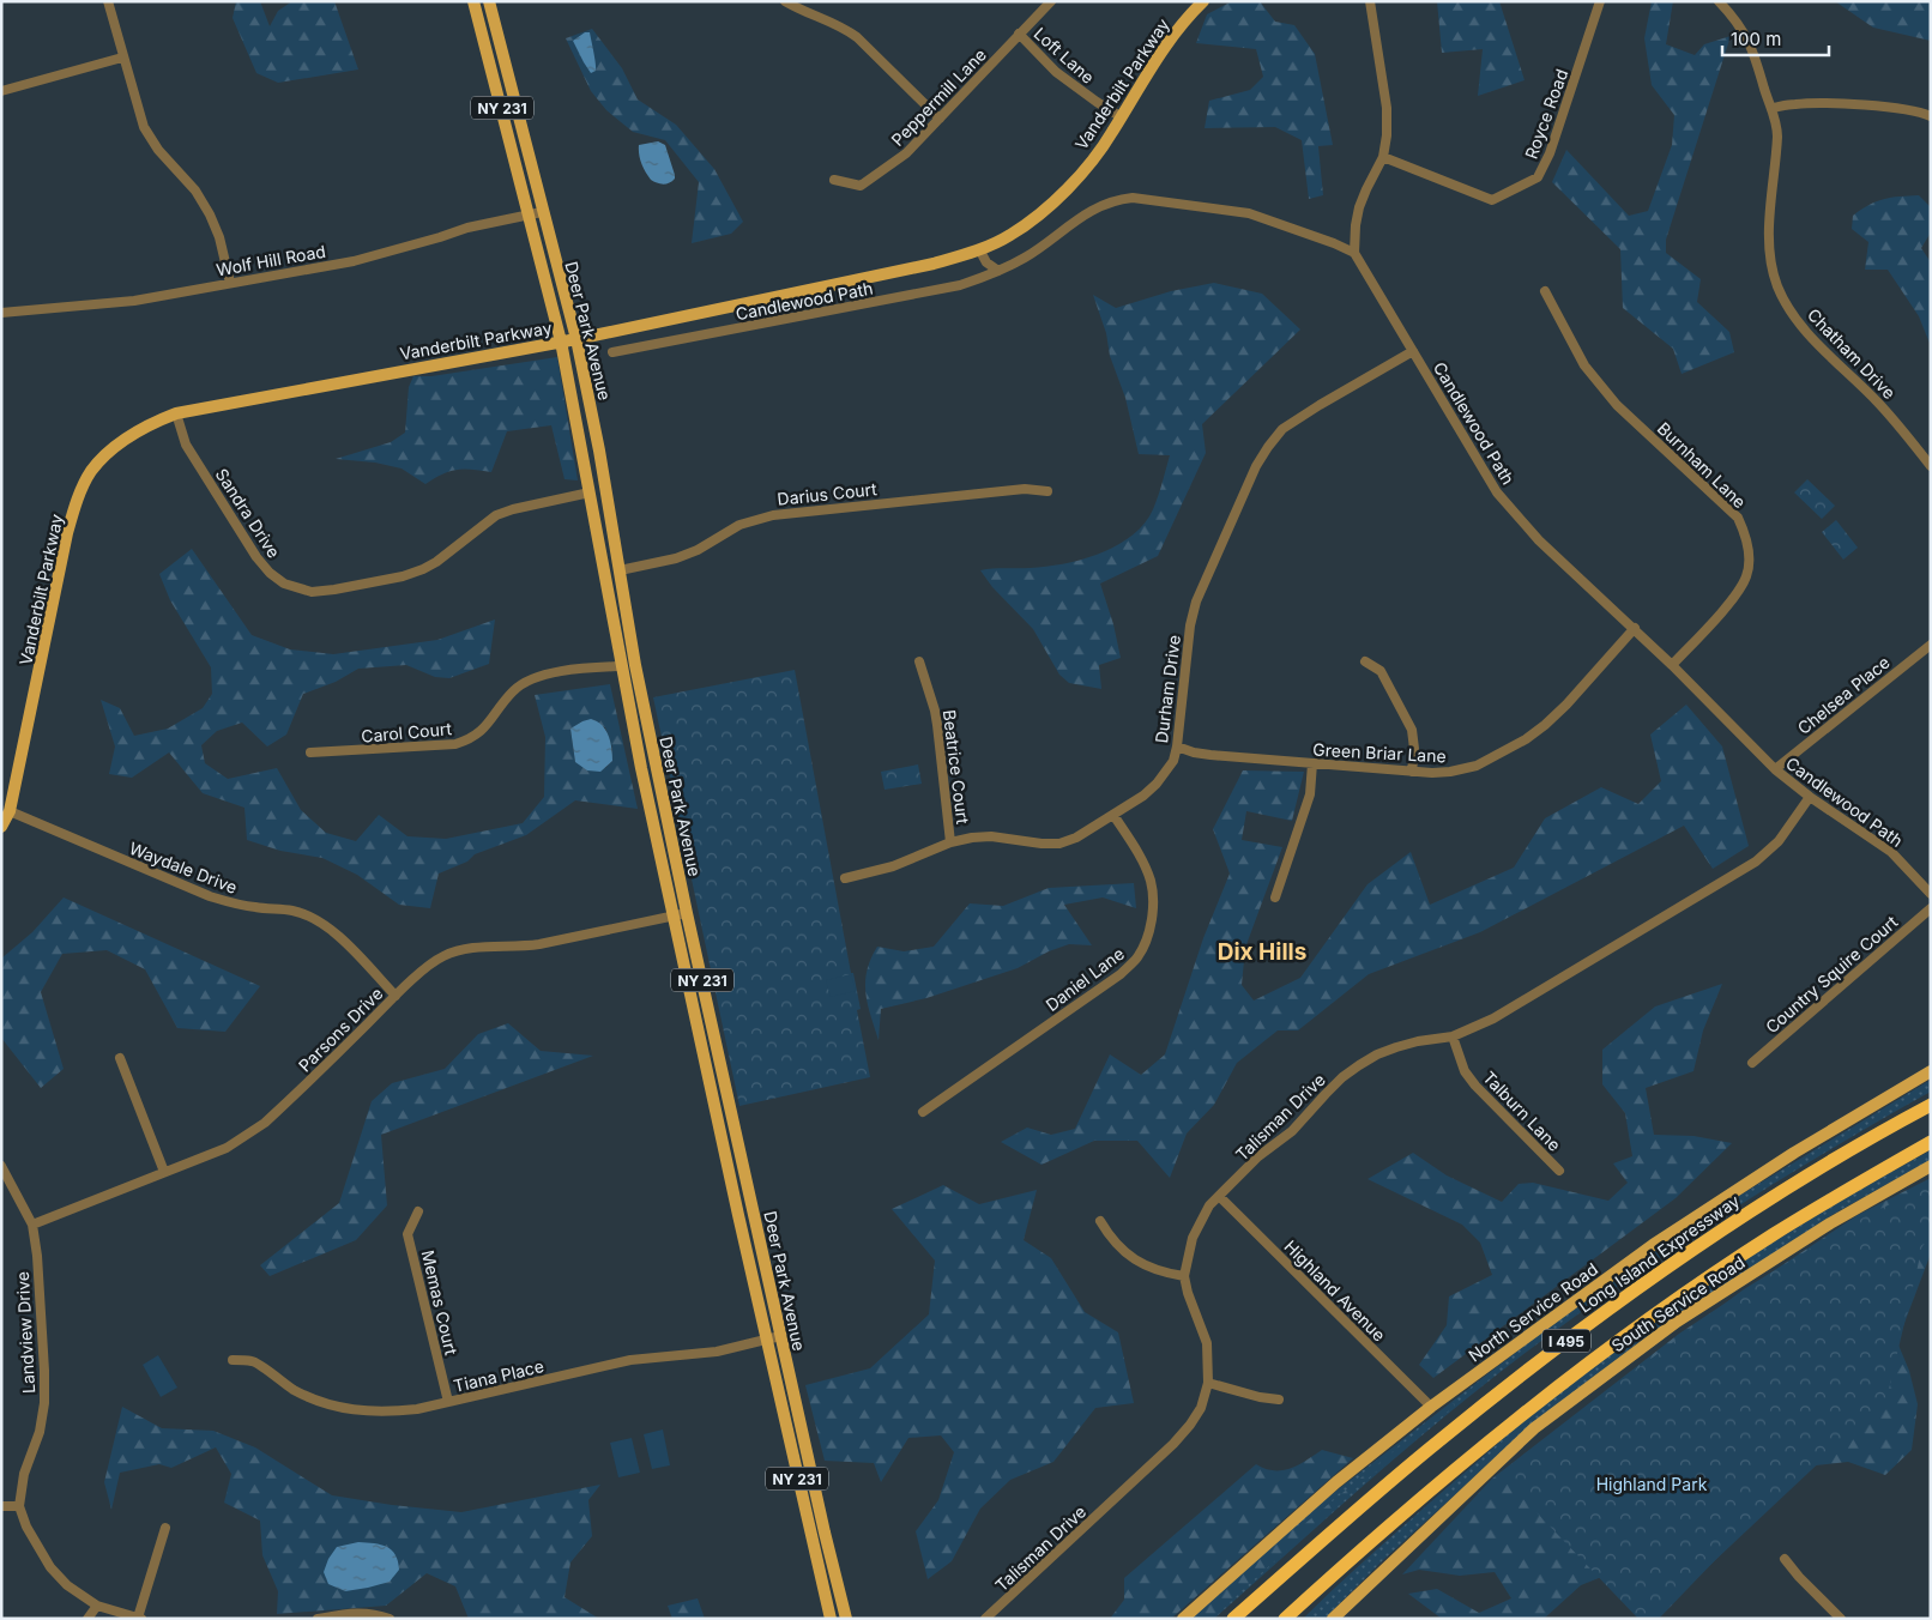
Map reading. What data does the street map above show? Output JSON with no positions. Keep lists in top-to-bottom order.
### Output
{
  "streets": {
    "highway": ["Long Island Expressway", "I 495"],
    "main road": [
      "Vanderbilt Parkway",
      "NY 231",
      "Deer Park Avenue",
      "South Service Road",
      "North Service Road"
    ],
    "street": [
      "Loft Lane",
      "Peppermill Lane",
      "Royce Road",
      "Wolf Hill Road",
      "Candlewood Path",
      "Chatham Drive",
      "Burnham Lane",
      "Darius Court",
      "Sandra Drive",
      "Durham Drive",
      "Chelsea Place",
      "Carol Court",
      "Green Briar Lane",
      "Beatrice Court",
      "Waydale Drive",
      "Country Squire Court",
      "Daniel Lane",
      "Parsons Drive",
      "Talburn Lane",
      "Talisman Drive",
      "Highland Avenue",
      "Memas Court",
      "Landview Drive",
      "Tiana Place"
    ]
  },
  "crossings": [
    ["Loft Lane", "Vanderbilt Parkway"],
    ["Loft Lane", "Peppermill Lane"],
    ["Vanderbilt Parkway", "Deer Park Avenue"],
    ["Vanderbilt Parkway", "Sandra Drive"],
    ["Vanderbilt Parkway", "Waydale Drive"],
    ["Wolf Hill Road", "Deer Park Avenue"],
    ["Candlewood Path", "Burnham Lane"],
    ["Candlewood Path", "Durham Drive"],
    ["Candlewood Path", "Chelsea Place"],
    ["Candlewood Path", "Green Briar Lane"],
    ["Candlewood Path", "Talisman Drive"],
    ["Deer Park Avenue", "Darius Court"],
    ["Deer Park Avenue", "Sandra Drive"],
    ["Deer Park Avenue", "Carol Court"],
    ["Deer Park Avenue", "Parsons Drive"],
    ["Deer Park Avenue", "Tiana Place"],
    ["Durham Drive", "Green Briar Lane"],
    ["Durham Drive", "Beatrice Court"],
    ["Durham Drive", "Daniel Lane"],
    ["Waydale Drive", "Parsons Drive"],
    ["Parsons Drive", "Landview Drive"],
    ["Talburn Lane", "Talisman Drive"],
    ["Talisman Drive", "Highland Avenue"],
    ["Highland Avenue", "North Service Road"],
    ["Memas Court", "Tiana Place"]
  ],
  "districts": ["Dix Hills"],
  "parks": ["Highland Park"],
  "scale_bar": "100 m"
}
